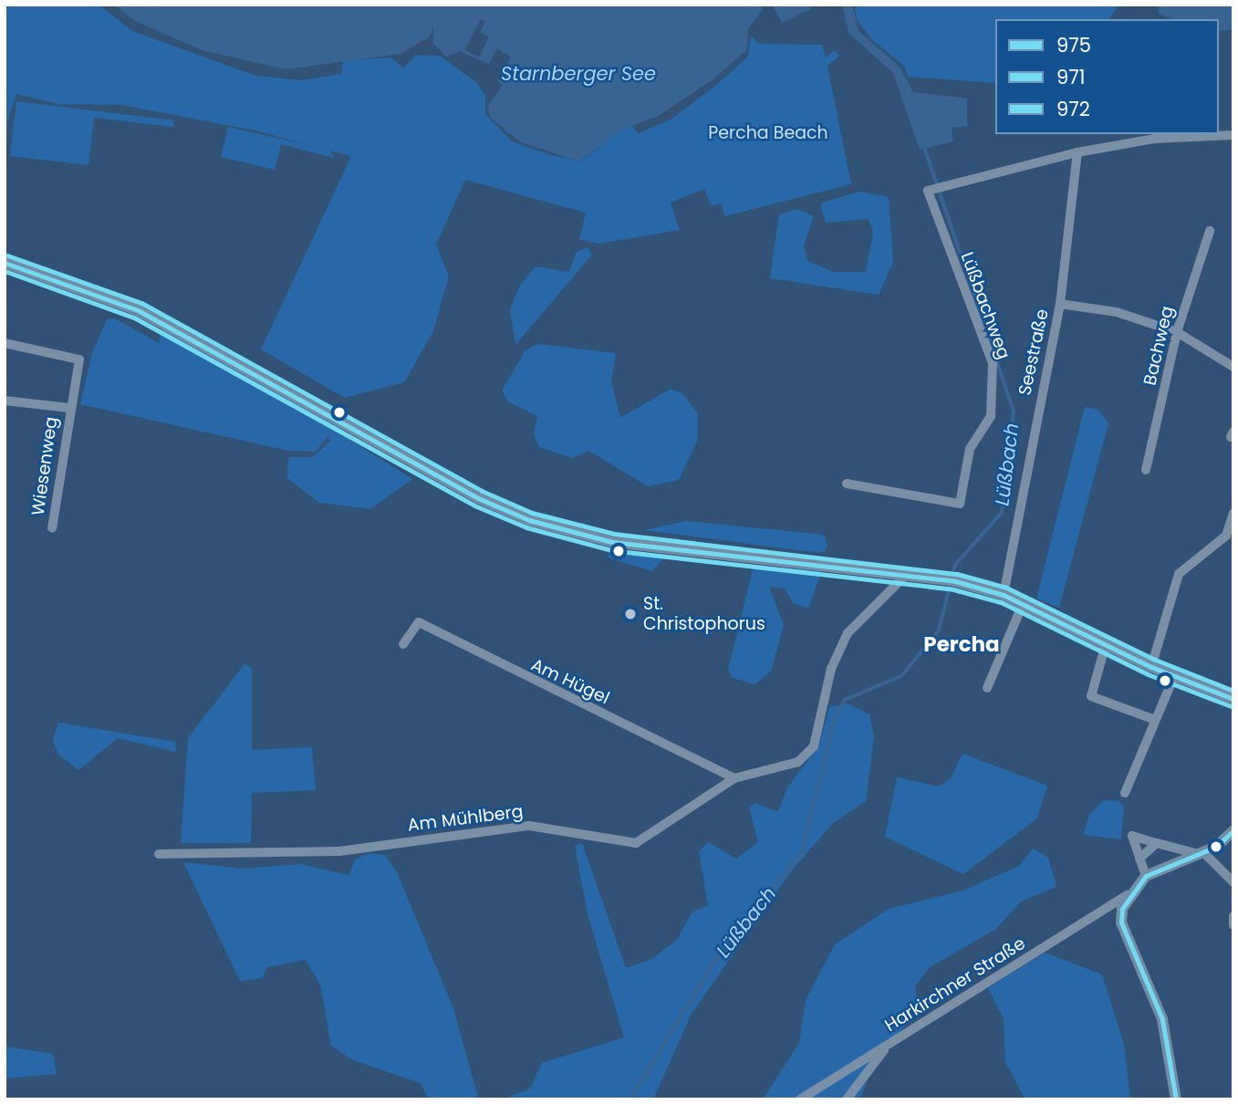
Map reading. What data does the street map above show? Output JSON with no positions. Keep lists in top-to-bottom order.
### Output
{
  "streets": {
    "street": [
      "Lüßbachweg",
      "Bachweg",
      "Seestraße",
      "Wiesenweg",
      "Am Hügel",
      "Am Mühlberg",
      "Harkirchner Straße"
    ]
  },
  "crossings": [
    ["Lüßbachweg", "Seestraße"],
    ["Am Hügel", "Am Mühlberg"]
  ],
  "districts": ["Percha"],
  "water": ["Starnberger See", "Lüßbach"],
  "parks": ["Percha Beach"],
  "places": ["St. Christophorus"],
  "lines": ["transit line 975", "transit line 971", "transit line 972"],
  "legend": ["975", "971", "972"]
}
